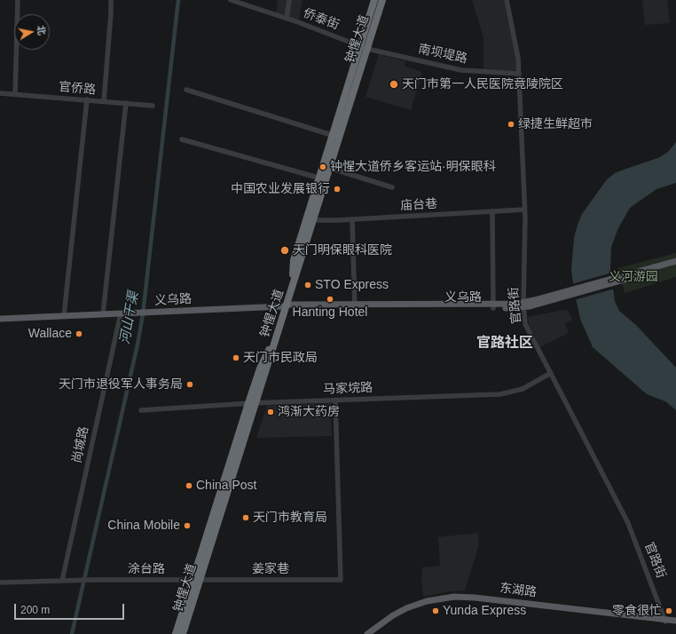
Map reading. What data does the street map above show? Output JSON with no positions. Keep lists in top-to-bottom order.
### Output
{
  "streets": {
    "highway": ["钟惺大道"],
    "main road": ["义乌路", "东湖路"],
    "street": [
      "侨泰街",
      "南坝堤路",
      "官侨路",
      "庙台巷",
      "官路街",
      "马家垸路",
      "尚城路",
      "涂台路",
      "姜家巷"
    ]
  },
  "crossings": [
    ["侨泰街", "钟惺大道"],
    ["侨泰街", "南坝堤路"],
    ["钟惺大道", "南坝堤路"],
    ["钟惺大道", "庙台巷"],
    ["钟惺大道", "义乌路"],
    ["钟惺大道", "马家垸路"],
    ["钟惺大道", "涂台路"],
    ["钟惺大道", "姜家巷"],
    ["南坝堤路", "官路街"],
    ["庙台巷", "官路街"],
    ["义乌路", "官路街"],
    ["义乌路", "尚城路"],
    ["官路街", "马家垸路"],
    ["官路街", "东湖路"],
    ["马家垸路", "姜家巷"],
    ["尚城路", "涂台路"],
    ["涂台路", "姜家巷"]
  ],
  "districts": ["官路社区"],
  "water": ["河山干渠"],
  "parks": ["义河游园"],
  "places": [
    "天门市第一人民医院竟陵院区",
    "绿捷生鲜超市",
    "钟惺大道侨乡客运站·明保眼科",
    "中国农业发展银行",
    "天门明保眼科医院",
    "STO Express",
    "Hanting Hotel",
    "Wallace",
    "天门市民政局",
    "天门市退役军人事务局",
    "鸿渐大药房",
    "China Post",
    "天门市教育局",
    "China Mobile",
    "Yunda Express",
    "零食很忙"
  ],
  "scale_bar": "200 m",
  "north": "right"
}
